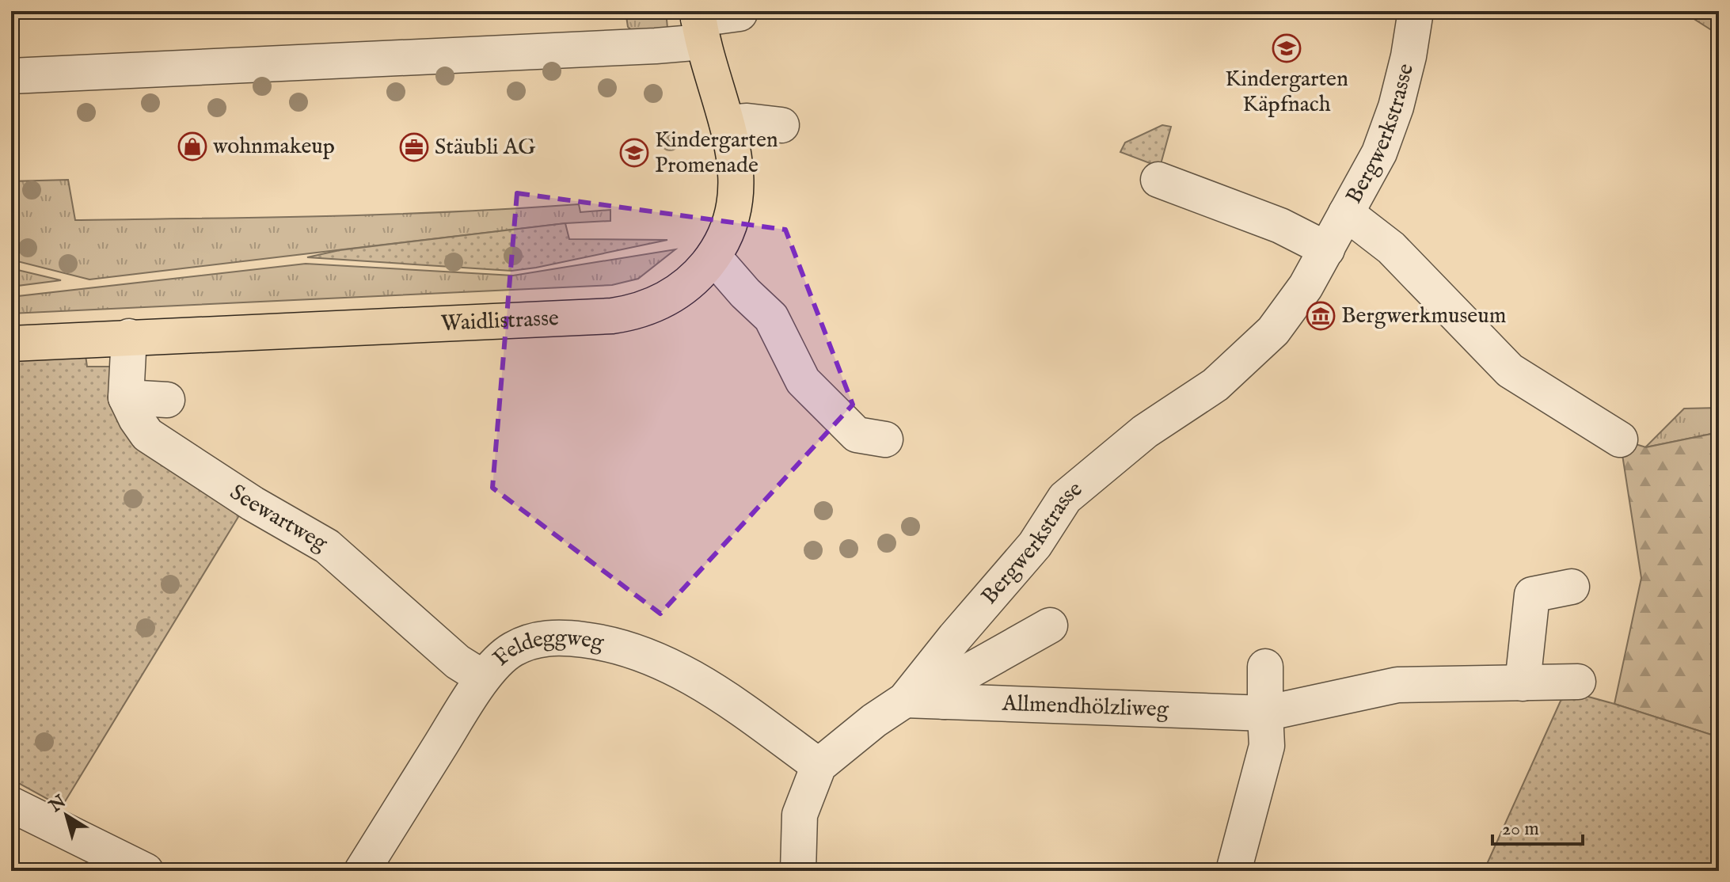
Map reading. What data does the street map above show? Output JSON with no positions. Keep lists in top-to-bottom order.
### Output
{
  "streets": {
    "main road": ["Waidlistrasse"],
    "street": [
      "Bergwerkstrasse",
      "Seewartweg",
      "Feldeggweg",
      "Allmendhölzliweg"
    ]
  },
  "crossings": [
    ["Bergwerkstrasse", "Feldeggweg"],
    ["Bergwerkstrasse", "Allmendhölzliweg"],
    ["Seewartweg", "Feldeggweg"]
  ],
  "places": {
    "school or university": ["Kindergarten Käpfnach", "Kindergarten Promenade"],
    "shop": ["wohnmakeup"],
    "office": ["Stäubli AG"],
    "museum": ["Bergwerkmuseum"]
  },
  "scale_bar": "20 m",
  "north": "top left"
}
